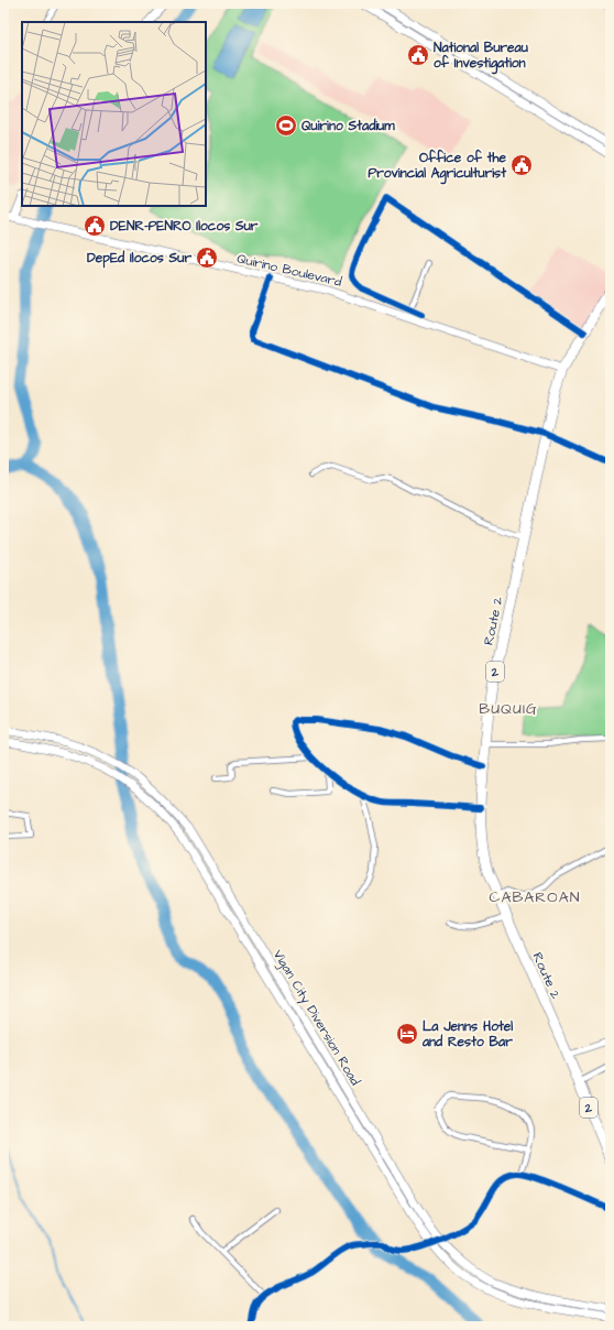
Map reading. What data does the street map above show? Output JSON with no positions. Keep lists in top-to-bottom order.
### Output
{
  "streets": {
    "highway": ["Route 2", "2"],
    "main road": ["Quirino Boulevard", "Vigan City Diversion Road"]
  },
  "crossings": [
    ["Quirino Boulevard", "Route 2"]
  ],
  "districts": ["BUQUIG", "CABAROAN"],
  "places": {
    "public building": [
      "National Bureau of Investigation",
      "Office of the Provincial Agriculturist",
      "DENR-PENRO Ilocos Sur",
      "DepEd Ilocos Sur"
    ],
    "sports": ["Quirino Stadium"],
    "hotel": ["La Jenns Hotel and Resto Bar"]
  }
}
